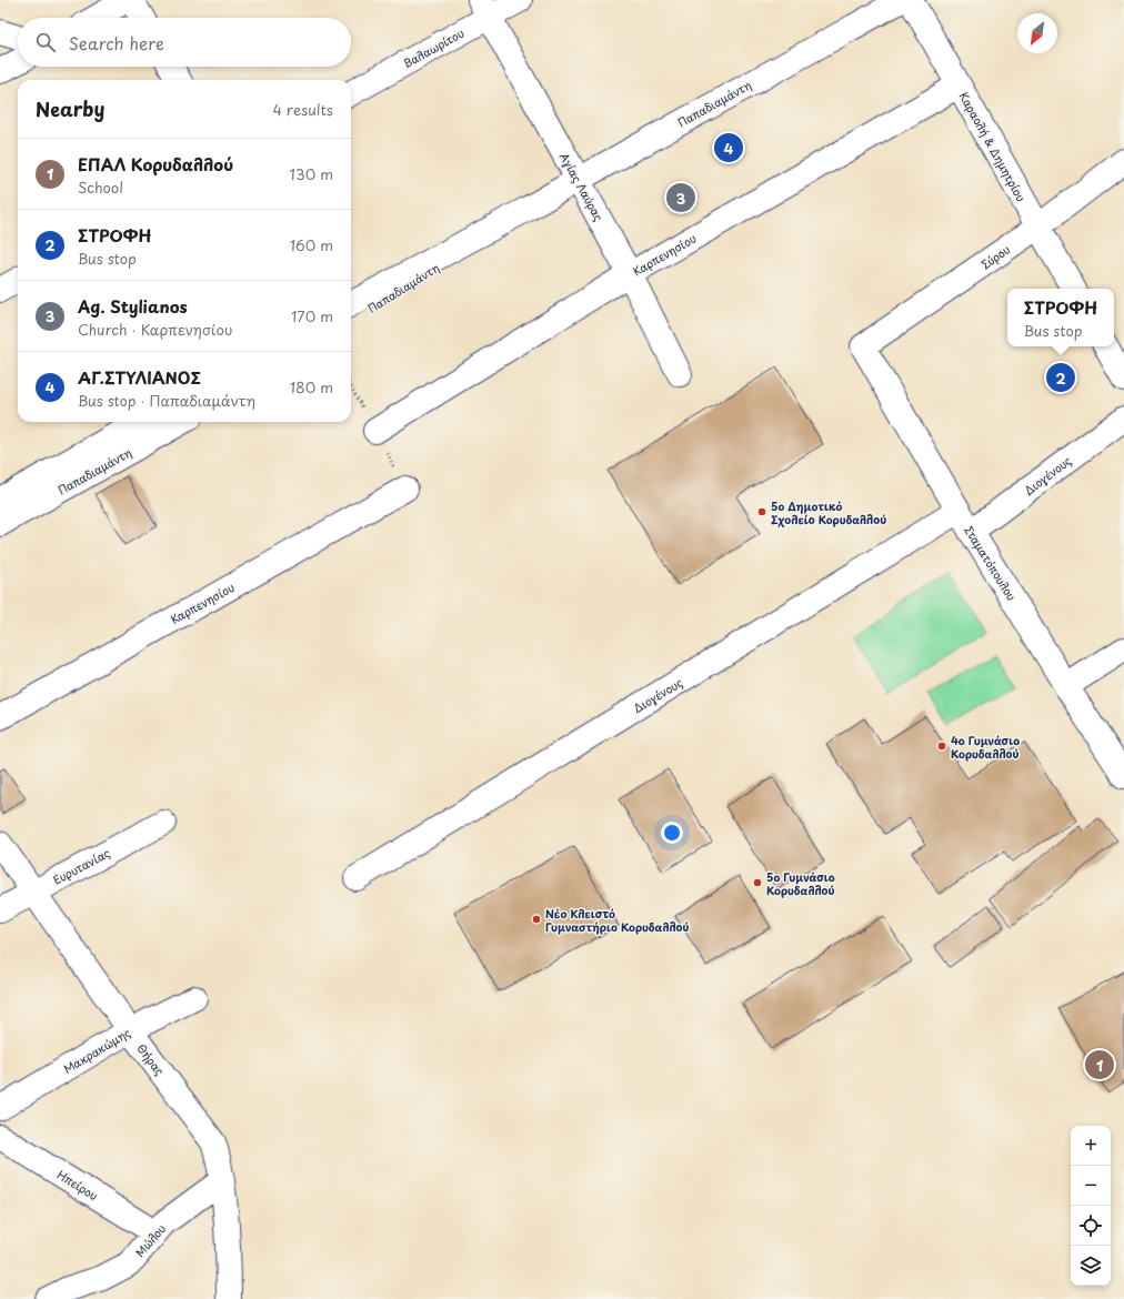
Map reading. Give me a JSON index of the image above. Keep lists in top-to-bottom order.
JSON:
{
  "streets": {
    "street": [
      "Βαλαωρίτου",
      "Παπαδιαμάντη",
      "Καραολή & Δημητρίου",
      "Αγίας Λαύρας",
      "Καρπενησίου",
      "Σύρου",
      "Διογένους",
      "Σταματόπουλου",
      "Ευρυτανίας",
      "Μακρακώμης",
      "Θήρας",
      "Ηπείρου",
      "Μώλου"
    ]
  },
  "crossings": [
    ["Βαλαωρίτου", "Αγίας Λαύρας"],
    ["Παπαδιαμάντη", "Αγίας Λαύρας"],
    ["Καραολή & Δημητρίου", "Καρπενησίου"],
    ["Καραολή & Δημητρίου", "Σύρου"],
    ["Αγίας Λαύρας", "Καρπενησίου"],
    ["Σύρου", "Σταματόπουλου"],
    ["Διογένους", "Σταματόπουλου"],
    ["Ευρυτανίας", "Θήρας"],
    ["Μακρακώμης", "Θήρας"],
    ["Θήρας", "Μώλου"],
    ["Ηπείρου", "Μώλου"]
  ],
  "places": [
    "5ο Δημοτικό Σχολείο Κορυδαλλού",
    "4ο Γυμνάσιο Κορυδαλλού",
    "5ο Γυμνάσιο Κορυδαλλού",
    "Νέο Κλειστό Γυμναστήριο Κορυδαλλού"
  ],
  "north": "bottom left",
  "page": {
    "search": "Search here",
    "heading": ["Nearby", "4 results"],
    "pins": [
      "4",
      "3",
      "2",
      "1"
    ],
    "list": [
      {
        "mark": "1",
        "name": "ΕΠΑΛ Κορυδαλλού",
        "note": "School",
        "value": "130 m"
      },
      {
        "mark": "2",
        "name": "ΣΤΡΟΦΗ",
        "note": "Bus stop",
        "value": "160 m"
      },
      {
        "mark": "3",
        "name": "Ag. Stylianos",
        "note": "Church · Καρπενησίου",
        "value": "170 m"
      },
      {
        "mark": "4",
        "name": "ΑΓ.ΣΤΥΛΙΑΝΟΣ",
        "note": "Bus stop · Παπαδιαμάντη",
        "value": "180 m"
      }
    ],
    "popup": ["ΣΤΡΟΦΗ", "Bus stop"],
    "map_buttons": ["+", "−"]
  }
}
